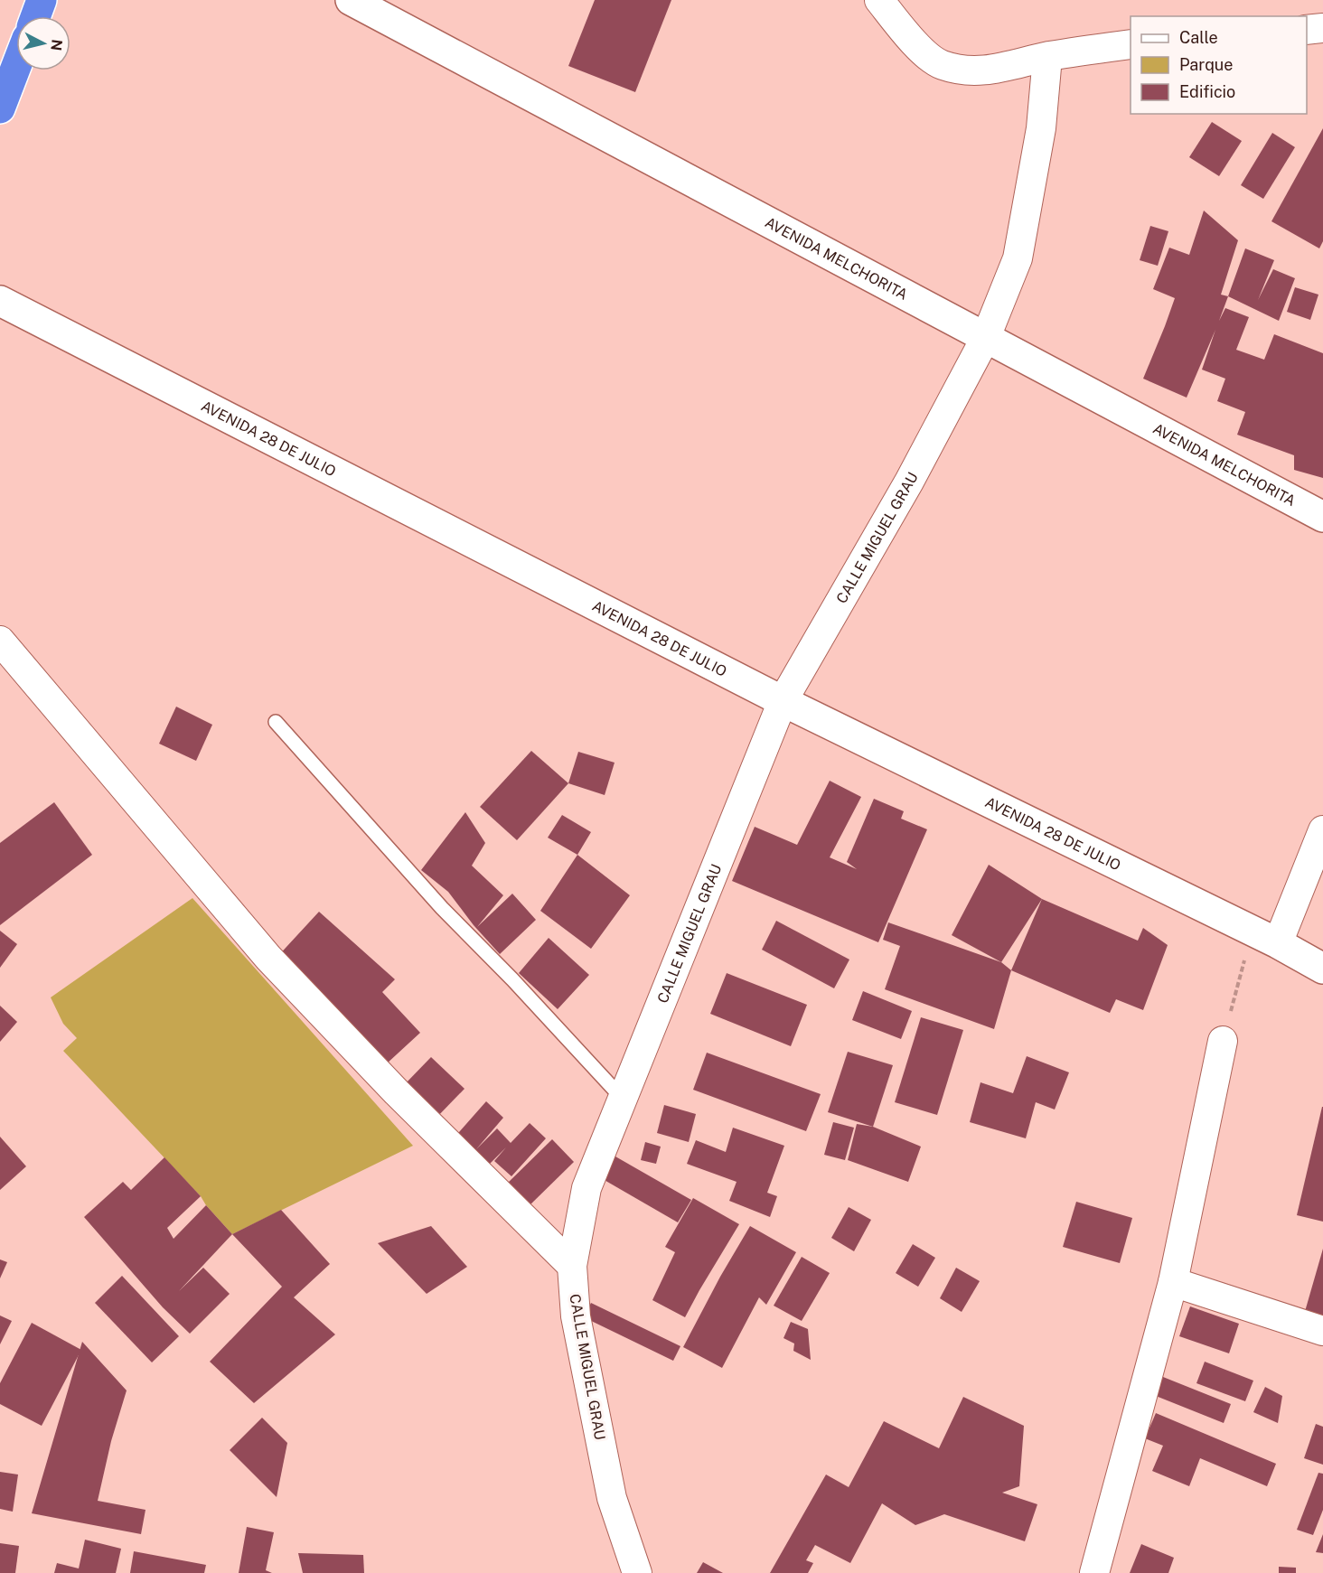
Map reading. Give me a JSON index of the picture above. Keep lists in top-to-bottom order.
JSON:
{
  "streets": {
    "main road": ["AVENIDA MELCHORITA", "AVENIDA 28 DE JULIO"],
    "street": ["CALLE MIGUEL GRAU"]
  },
  "crossings": [
    ["AVENIDA MELCHORITA", "CALLE MIGUEL GRAU"],
    ["AVENIDA 28 DE JULIO", "CALLE MIGUEL GRAU"]
  ],
  "legend": ["Calle", "Parque", "Edificio"],
  "north": "right"
}
